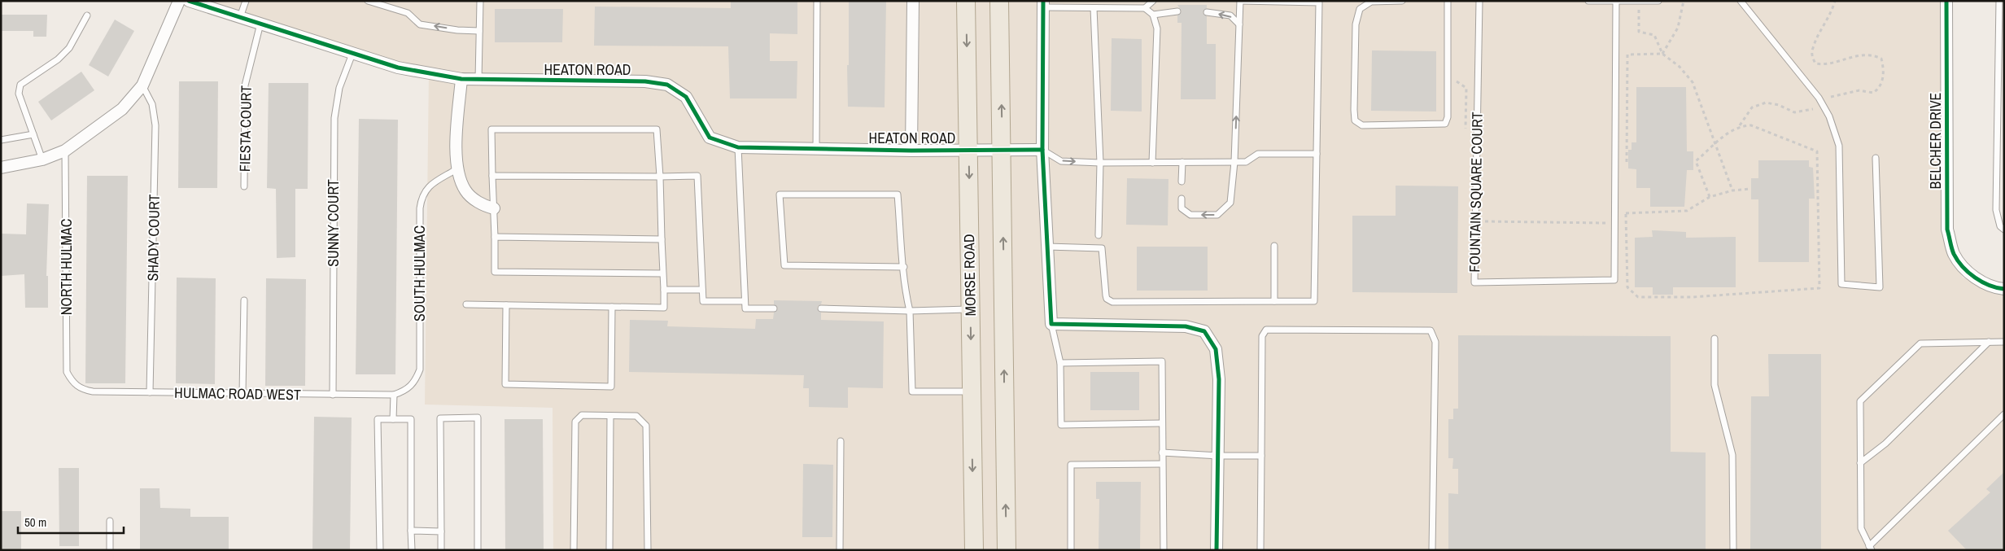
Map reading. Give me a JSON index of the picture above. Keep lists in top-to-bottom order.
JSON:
{
  "streets": {
    "main road": ["MORSE ROAD"],
    "street": ["HEATON ROAD", "BELCHER DRIVE"],
    "lane": [
      "FIESTA COURT",
      "FOUNTAIN SQUARE COURT",
      "SUNNY COURT",
      "SHADY COURT",
      "NORTH HULMAC",
      "SOUTH HULMAC",
      "HULMAC ROAD WEST"
    ]
  },
  "crossings": [
    ["HEATON ROAD", "FIESTA COURT"],
    ["HEATON ROAD", "SUNNY COURT"],
    ["HEATON ROAD", "MORSE ROAD"],
    ["SUNNY COURT", "HULMAC ROAD WEST"],
    ["SHADY COURT", "HULMAC ROAD WEST"],
    ["NORTH HULMAC", "HULMAC ROAD WEST"],
    ["SOUTH HULMAC", "HULMAC ROAD WEST"]
  ],
  "scale_bar": "50 m"
}
